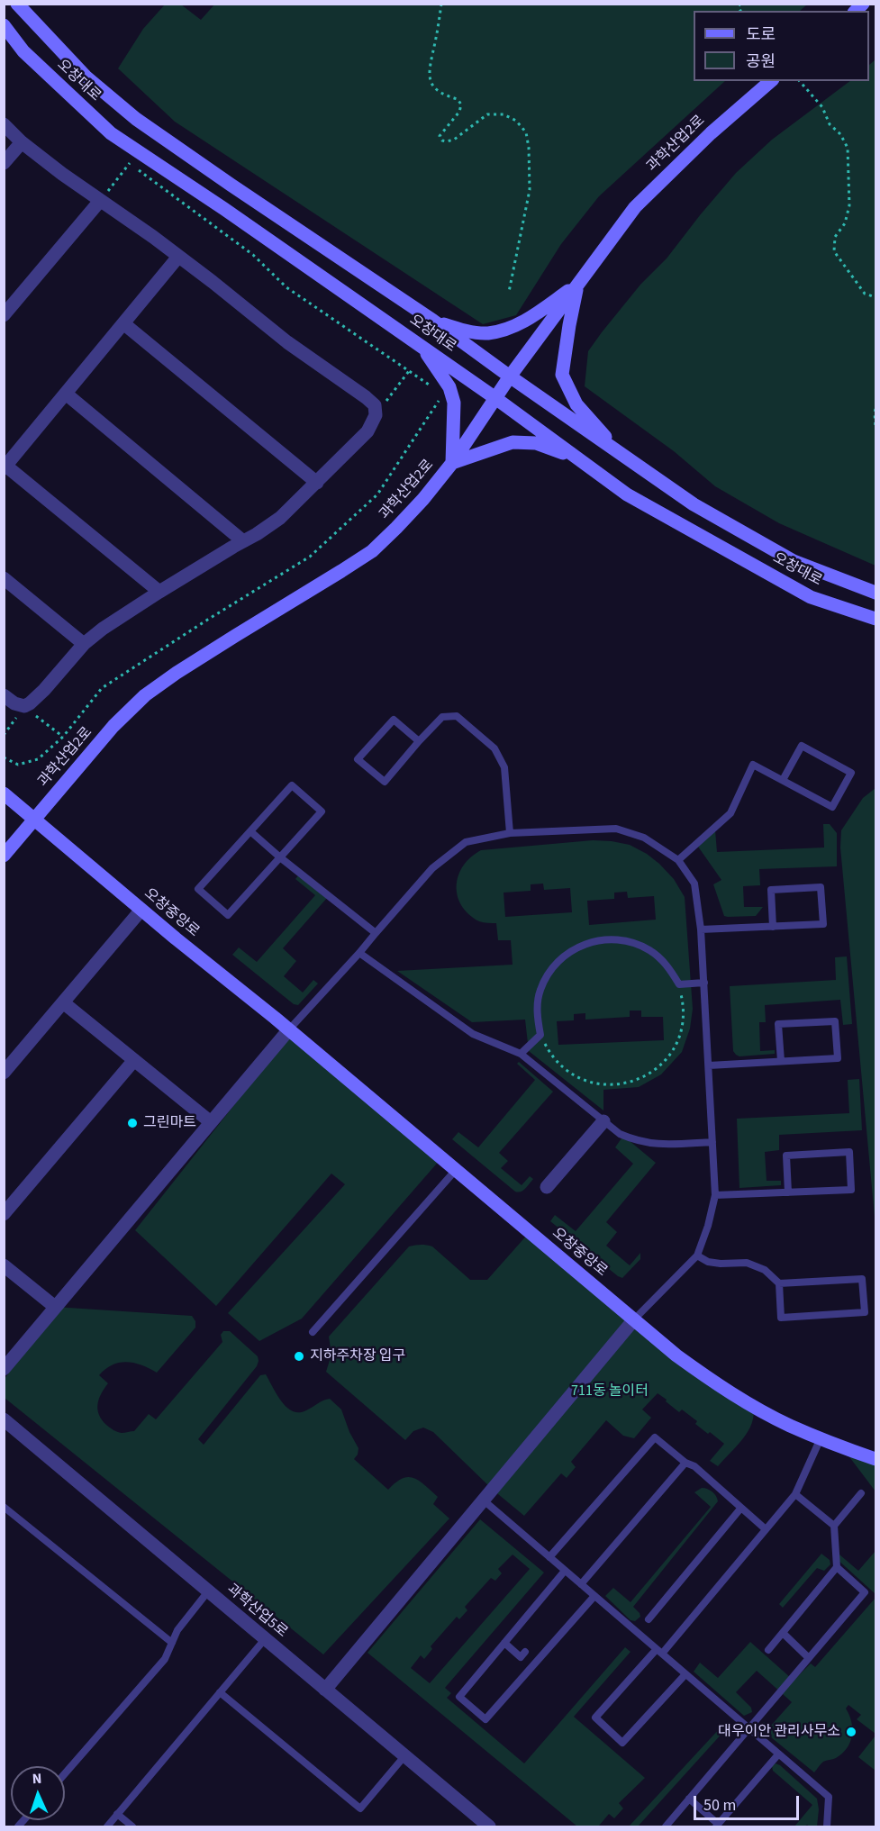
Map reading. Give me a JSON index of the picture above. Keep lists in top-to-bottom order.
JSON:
{
  "streets": {
    "main road": ["오창대로", "과학산업2로", "오창중앙로"],
    "street": ["과학산업5로"]
  },
  "crossings": [
    ["오창대로", "과학산업2로"],
    ["과학산업2로", "오창중앙로"]
  ],
  "parks": ["711동 놀이터"],
  "places": ["그린마트", "지하주차장 입구", "대우이안 관리사무소"],
  "legend": ["도로", "공원"],
  "scale_bar": "50 m",
  "north": "top"
}
